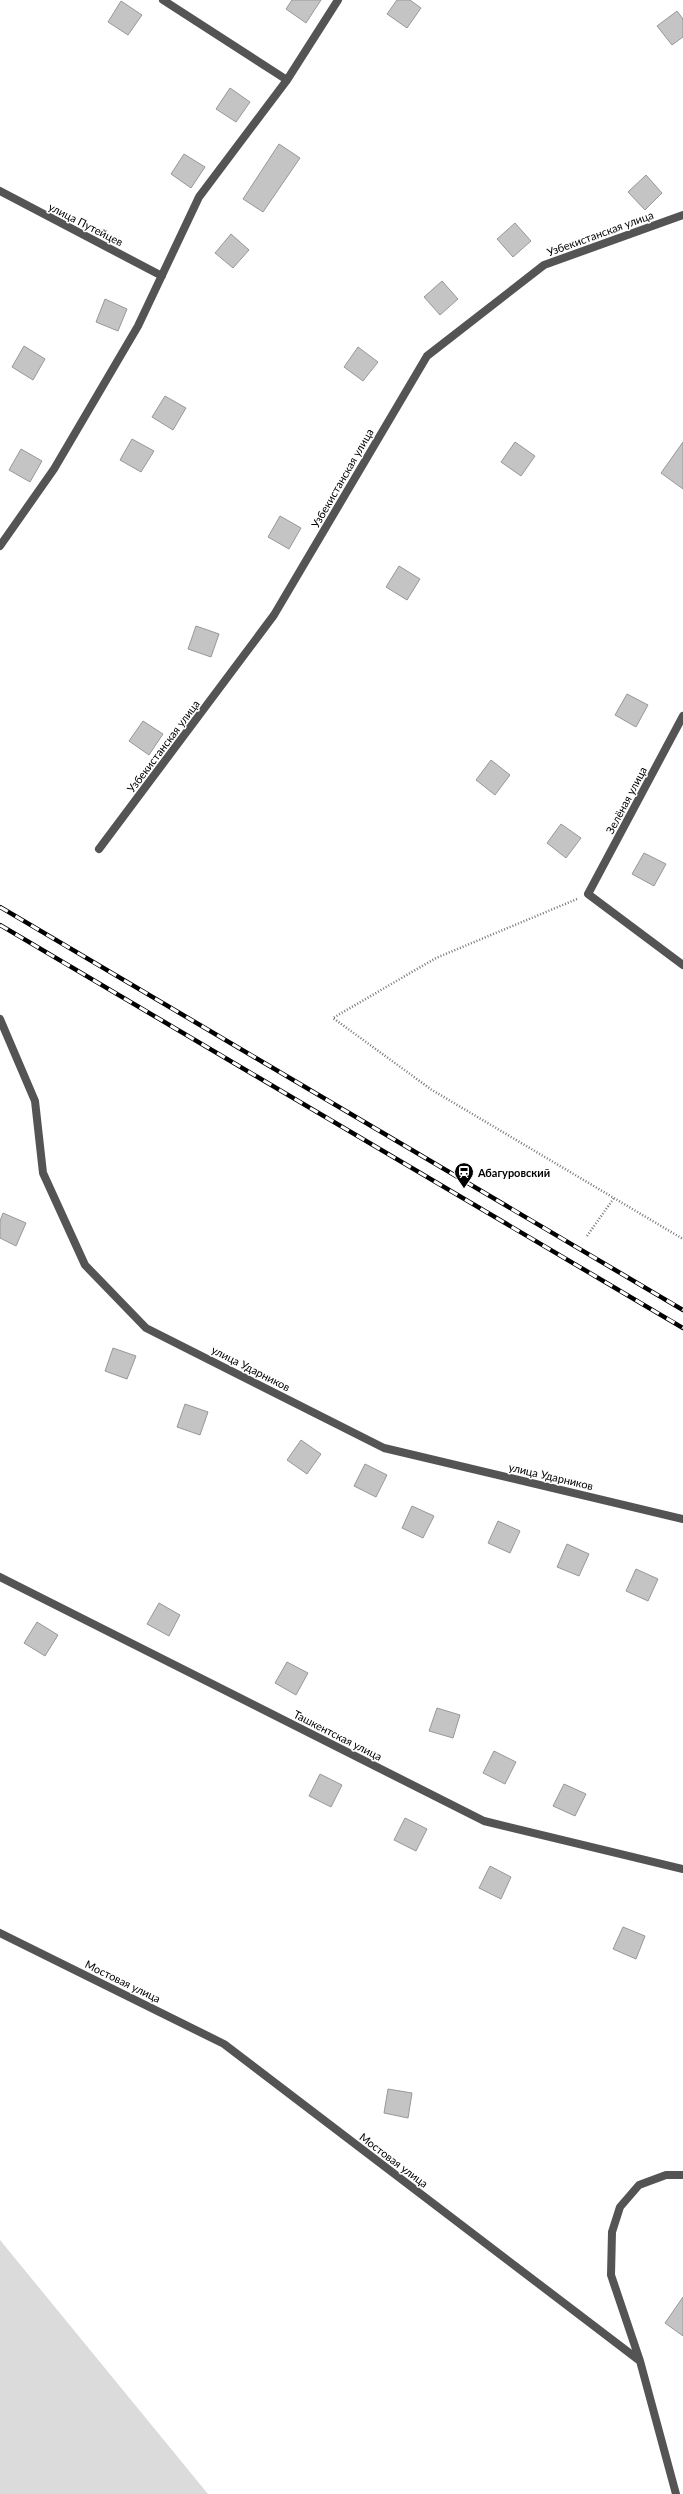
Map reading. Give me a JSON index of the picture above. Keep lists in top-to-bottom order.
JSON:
{
  "streets": {
    "street": [
      "улица Путейцев",
      "Узбекистанская улица",
      "Зелёная улица",
      "улица Ударников",
      "Ташкентская улица",
      "Мостовая улица"
    ]
  },
  "places": {
    "station": ["Абагуровский"]
  }
}
